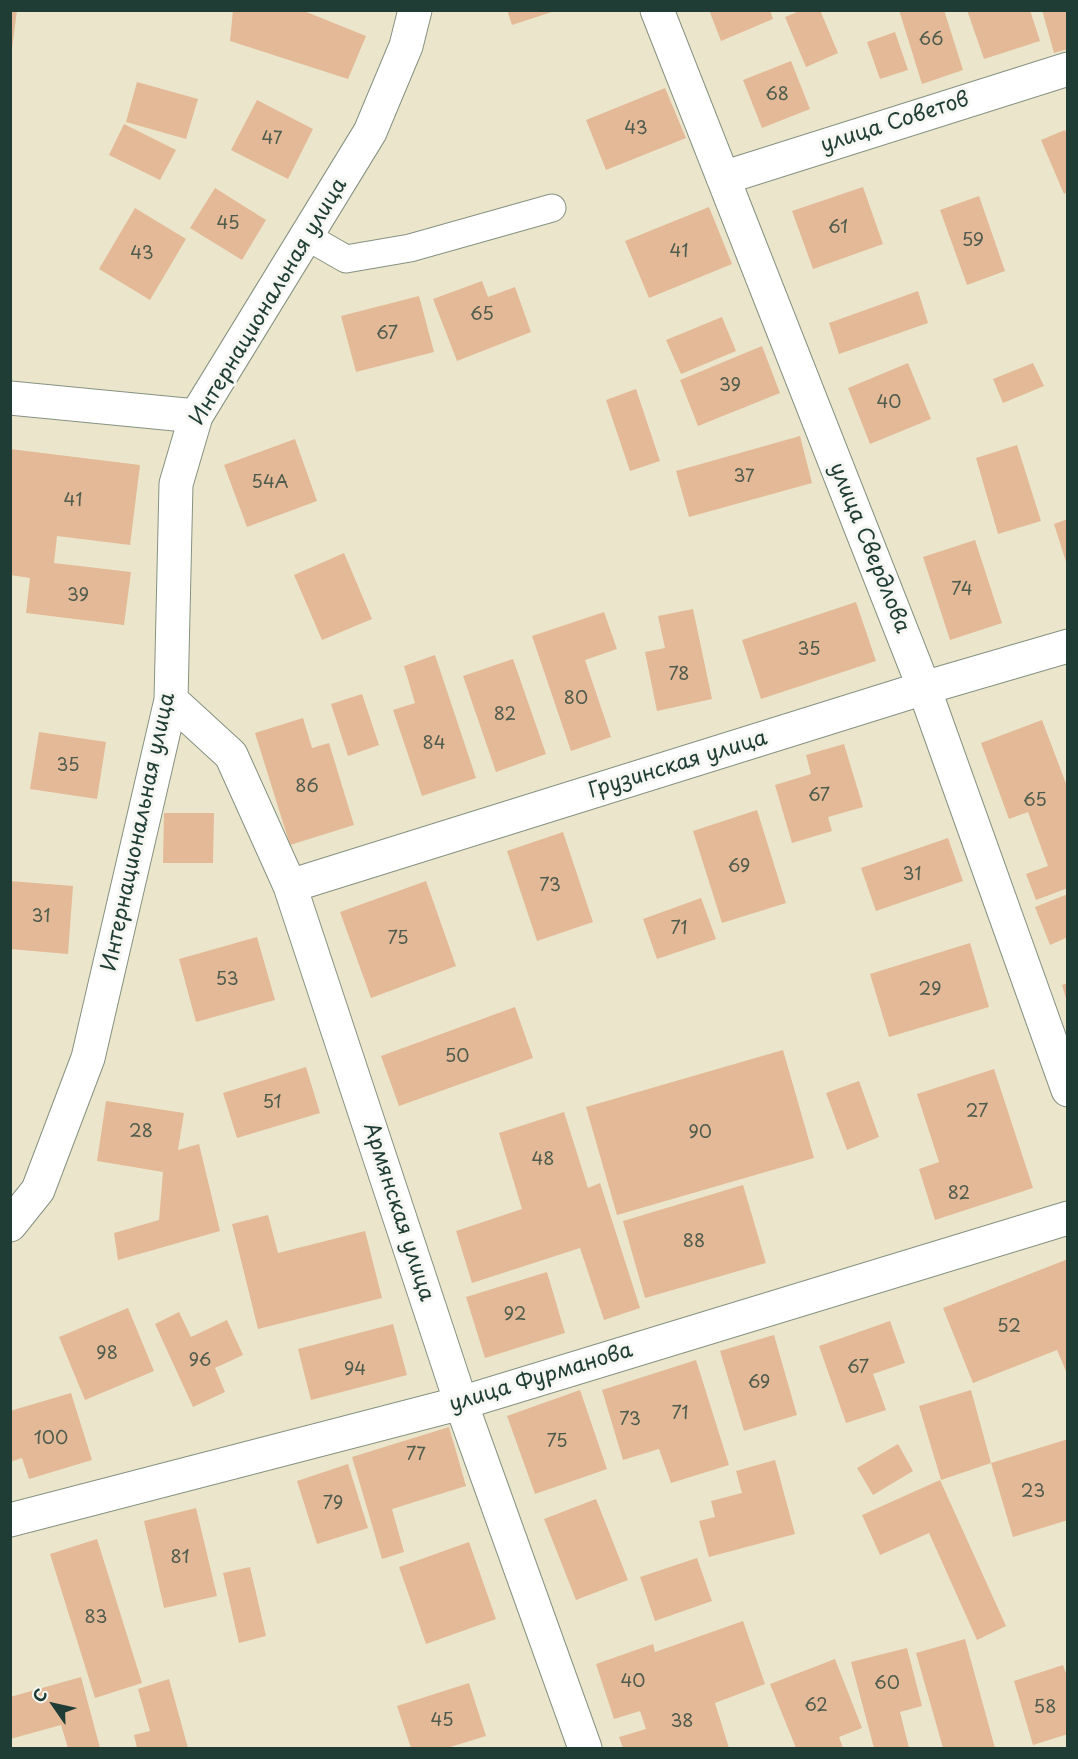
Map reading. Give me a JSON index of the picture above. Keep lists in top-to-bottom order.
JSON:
{
  "streets": {
    "street": [
      "улица Советов",
      "Интернациональная улица",
      "улица Свердлова",
      "Грузинская улица",
      "Армянская улица",
      "улица Фурманова"
    ]
  },
  "crossings": [
    ["улица Советов", "улица Свердлова"],
    ["Интернациональная улица", "Армянская улица"],
    ["улица Свердлова", "Грузинская улица"],
    ["Грузинская улица", "Армянская улица"],
    ["Армянская улица", "улица Фурманова"]
  ],
  "house_numbers": [
    "66",
    "68",
    "43",
    "47",
    "45",
    "61",
    "59",
    "41",
    "43",
    "65",
    "67",
    "39",
    "40",
    "37",
    "54А",
    "41",
    "74",
    "39",
    "35",
    "78",
    "80",
    "82",
    "84",
    "35",
    "86",
    "67",
    "65",
    "69",
    "31",
    "73",
    "31",
    "71",
    "75",
    "53",
    "29",
    "50",
    "51",
    "27",
    "28",
    "90",
    "48",
    "82",
    "88",
    "92",
    "52",
    "98",
    "96",
    "67",
    "94",
    "69",
    "71",
    "73",
    "100",
    "75",
    "77",
    "23",
    "79",
    "81",
    "83",
    "40",
    "60",
    "62",
    "58",
    "45",
    "38"
  ],
  "north": "top left"
}
